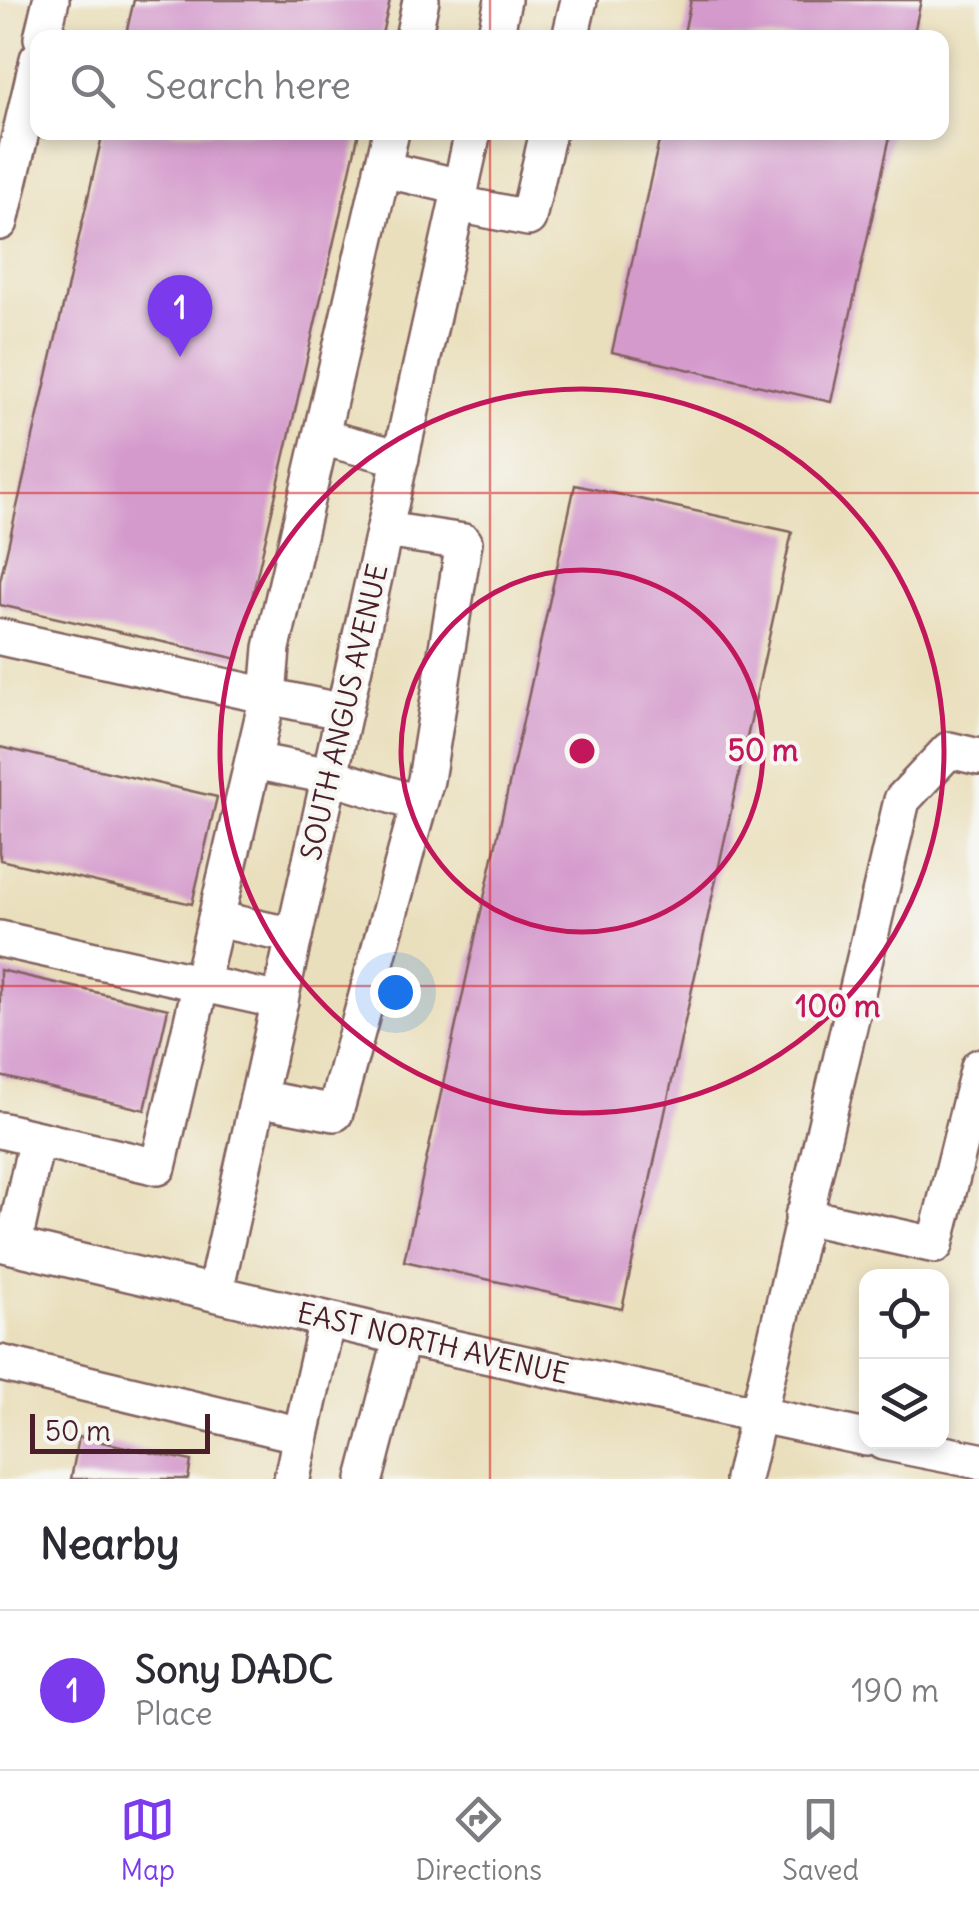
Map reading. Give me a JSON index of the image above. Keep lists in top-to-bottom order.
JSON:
{
  "streets": {
    "street": ["SOUTH ANGUS AVENUE", "EAST NORTH AVENUE"]
  },
  "crossings": [
    ["SOUTH ANGUS AVENUE", "EAST NORTH AVENUE"]
  ],
  "scale_bar": "50 m",
  "page": {
    "search": "Search here",
    "pins": "1",
    "scale": "50 m",
    "heading": "Nearby",
    "list": [
      {
        "mark": "1",
        "name": "Sony DADC",
        "note": "Place",
        "value": "190 m"
      }
    ],
    "nav": ["Map", "Directions", "Saved"]
  },
  "rings": ["50 m", "100 m"]
}
